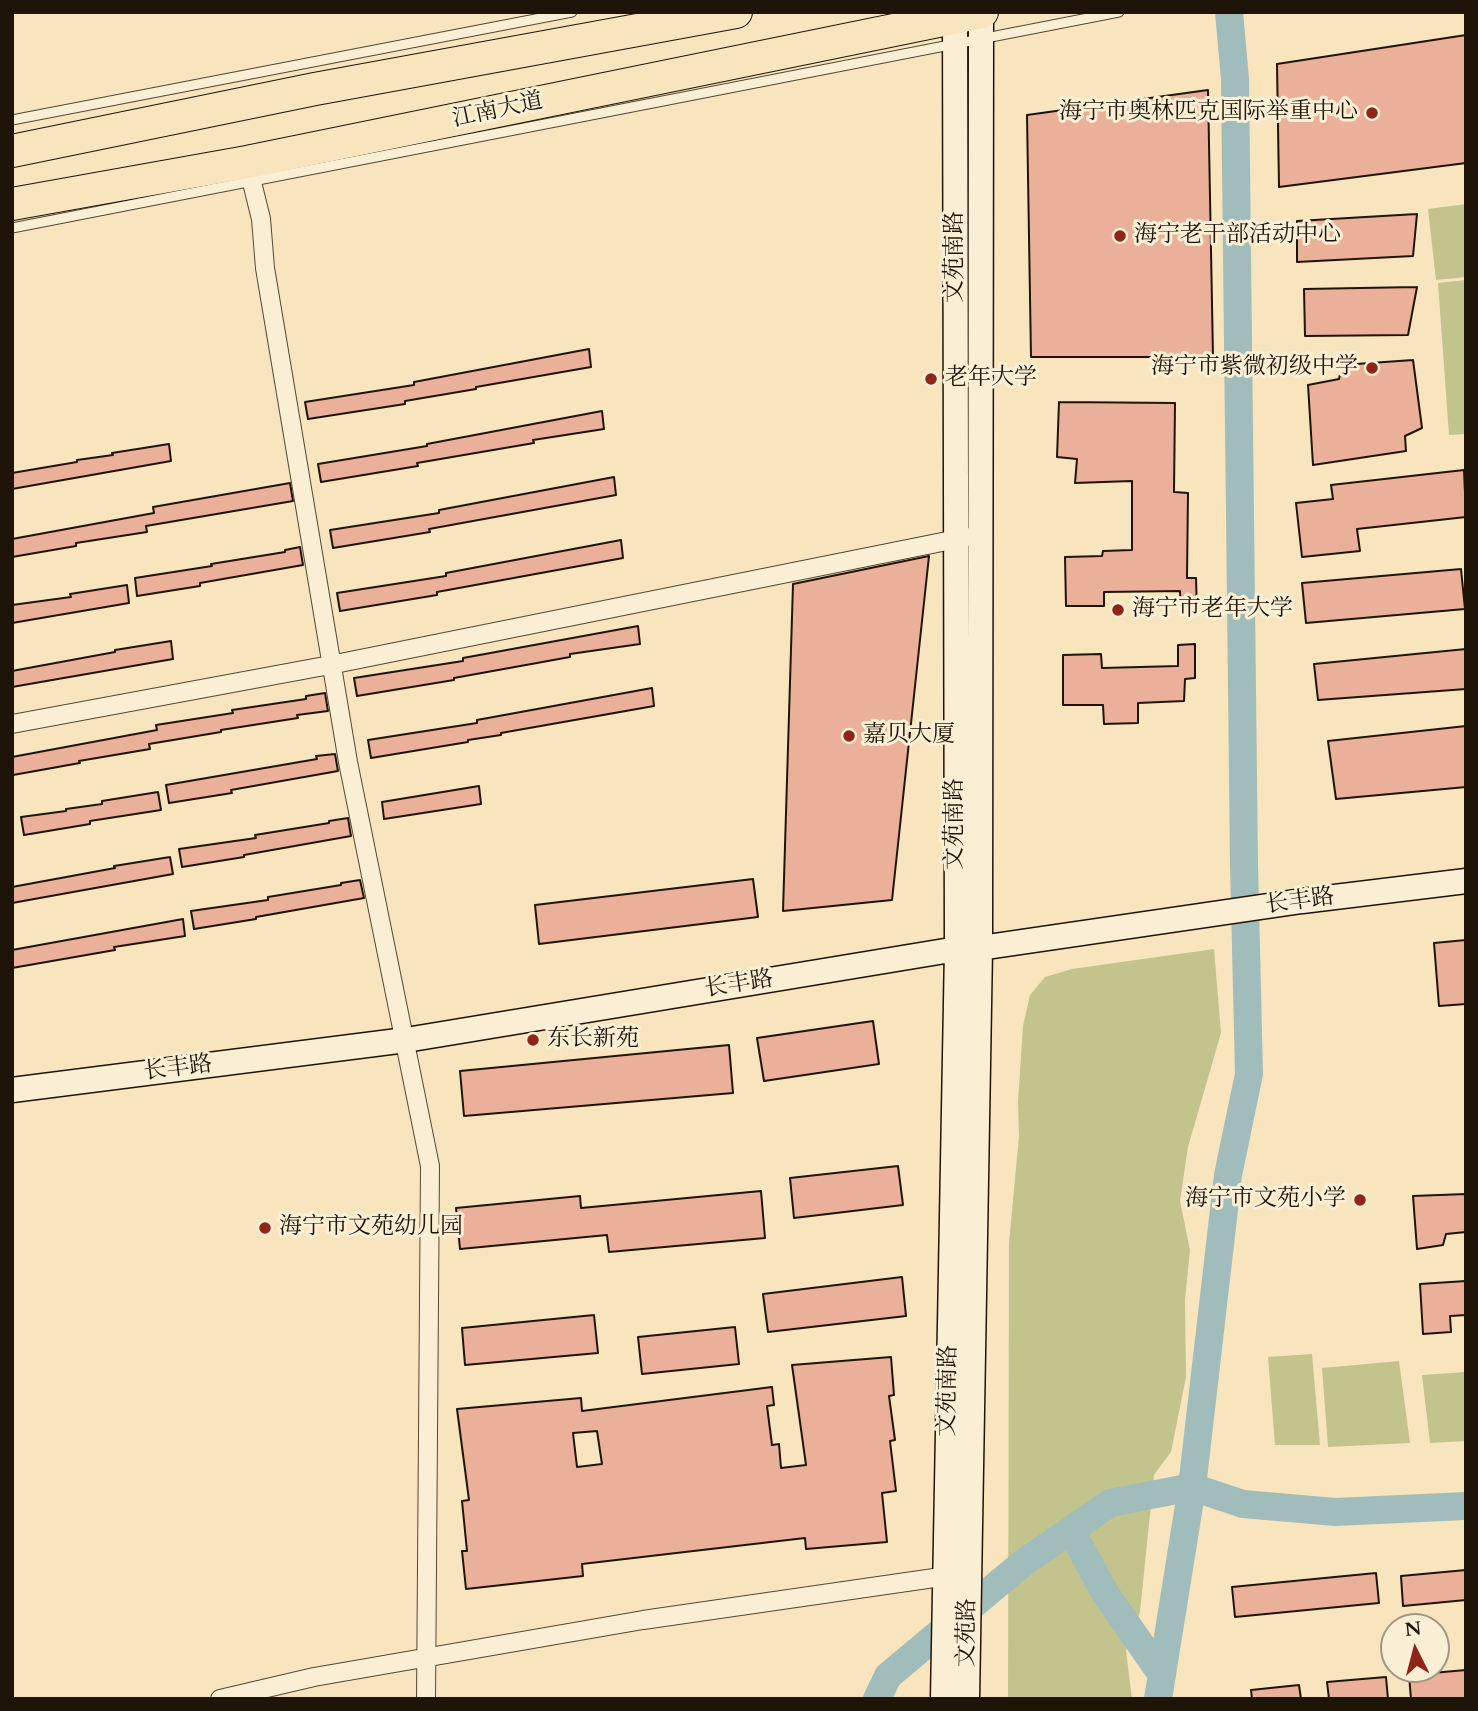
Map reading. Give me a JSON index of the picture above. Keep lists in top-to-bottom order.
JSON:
{
  "streets": {
    "highway": ["江南大道"],
    "main road": ["文苑南路", "长丰路", "文苑路"]
  },
  "crossings": [
    ["江南大道", "文苑南路"],
    ["文苑南路", "长丰路"],
    ["文苑南路", "文苑路"]
  ],
  "places": [
    "海宁市奥林匹克国际举重中心",
    "海宁老干部活动中心",
    "海宁市紫微初级中学",
    "老年大学",
    "海宁市老年大学",
    "嘉贝大厦",
    "东长新苑",
    "海宁市文苑小学",
    "海宁市文苑幼儿园"
  ],
  "north": "top"
}
